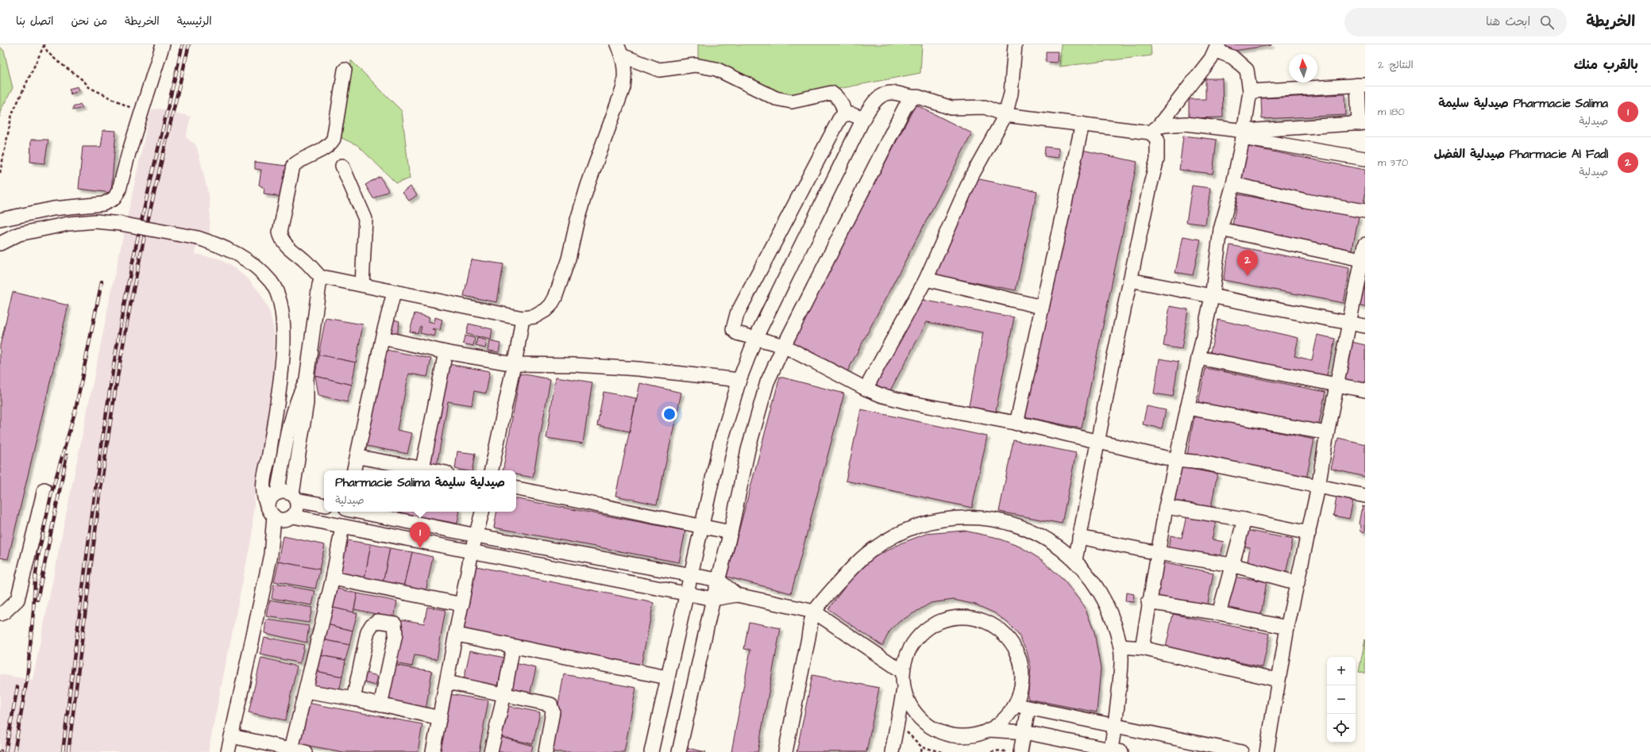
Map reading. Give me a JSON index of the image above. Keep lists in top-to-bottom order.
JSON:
{
  "north": "top",
  "page": {
    "header": "الخريطة",
    "search": "ابحث هنا",
    "nav": [
      "الرئيسية",
      "الخريطة",
      "من نحن",
      "اتصل بنا"
    ],
    "heading": ["بالقرب منك", "النتائج: 2"],
    "list": [
      {
        "mark": "1",
        "name": "Pharmacie Salima صيدلية سليمة",
        "note": "صيدلية",
        "value": "180 m"
      },
      {
        "mark": "2",
        "name": "Pharmacie Al Fadl صيدلية الفضل",
        "note": "صيدلية",
        "value": "370 m"
      }
    ],
    "pins": ["2", "1"],
    "popup": ["Pharmacie Salima صيدلية سليمة", "صيدلية"],
    "map_buttons": ["+", "−"]
  }
}
